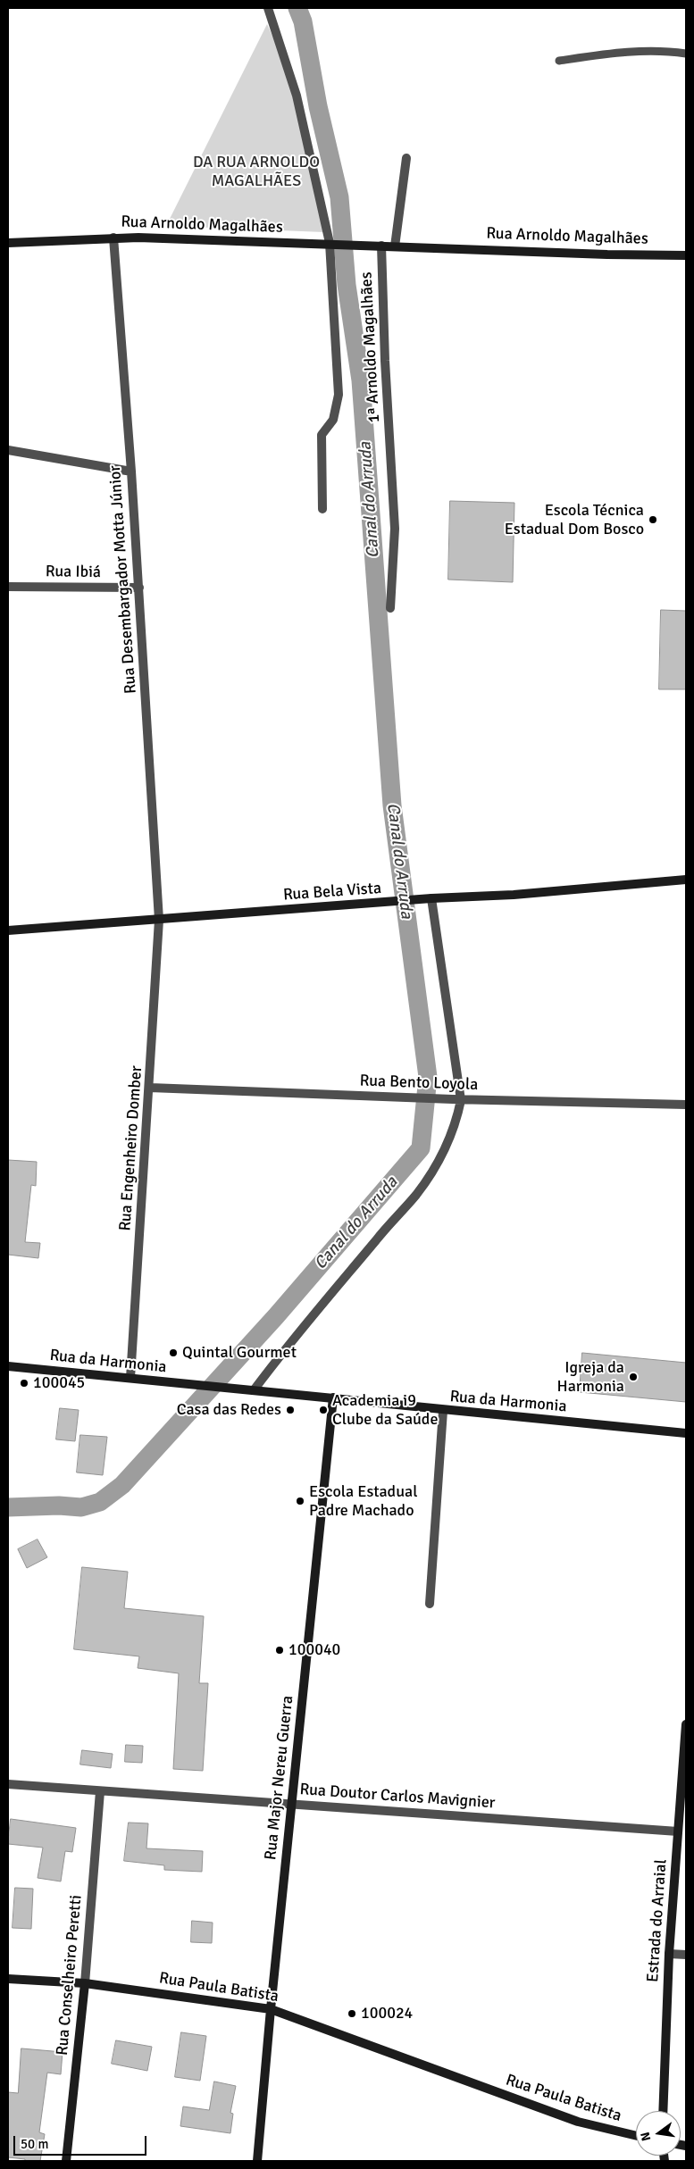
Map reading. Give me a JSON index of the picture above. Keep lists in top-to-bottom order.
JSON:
{
  "streets": {
    "street": [
      "Rua Arnoldo Magalhães",
      "1ª Arnoldo Magalhães",
      "Rua Ibiá",
      "Rua Desembargador Motta Júnior",
      "Rua Bela Vista",
      "Rua Bento Loyola",
      "Rua Engenheiro Domber",
      "Rua da Harmonia",
      "Rua Major Nereu Guerra",
      "Rua Doutor Carlos Mavignier",
      "Estrada do Arraial",
      "Rua Conselheiro Peretti",
      "Rua Paula Batista"
    ]
  },
  "crossings": [
    ["Rua Arnoldo Magalhães", "1ª Arnoldo Magalhães"],
    ["Rua Arnoldo Magalhães", "Rua Desembargador Motta Júnior"],
    ["Rua Ibiá", "Rua Desembargador Motta Júnior"],
    ["Rua Desembargador Motta Júnior", "Rua Bela Vista"],
    ["Rua Desembargador Motta Júnior", "Rua Engenheiro Domber"],
    ["Rua Bela Vista", "Rua Engenheiro Domber"],
    ["Rua Bento Loyola", "Rua Engenheiro Domber"],
    ["Rua Engenheiro Domber", "Rua da Harmonia"],
    ["Rua da Harmonia", "Rua Major Nereu Guerra"],
    ["Rua Major Nereu Guerra", "Rua Doutor Carlos Mavignier"],
    ["Rua Major Nereu Guerra", "Rua Paula Batista"],
    ["Rua Doutor Carlos Mavignier", "Estrada do Arraial"],
    ["Rua Doutor Carlos Mavignier", "Rua Conselheiro Peretti"],
    ["Rua Conselheiro Peretti", "Rua Paula Batista"]
  ],
  "water": ["Canal do Arruda"],
  "parks": ["DA RUA ARNOLDO MAGALHÃES"],
  "places": [
    "Escola Técnica Estadual Dom Bosco",
    "Quintal Gourmet",
    "Igreja da Harmonia",
    "100045",
    "Casa das Redes",
    "Academia i9 Clube da Saúde",
    "Escola Estadual Padre Machado",
    "100040",
    "100024"
  ],
  "scale_bar": "50 m",
  "north": "left"
}
